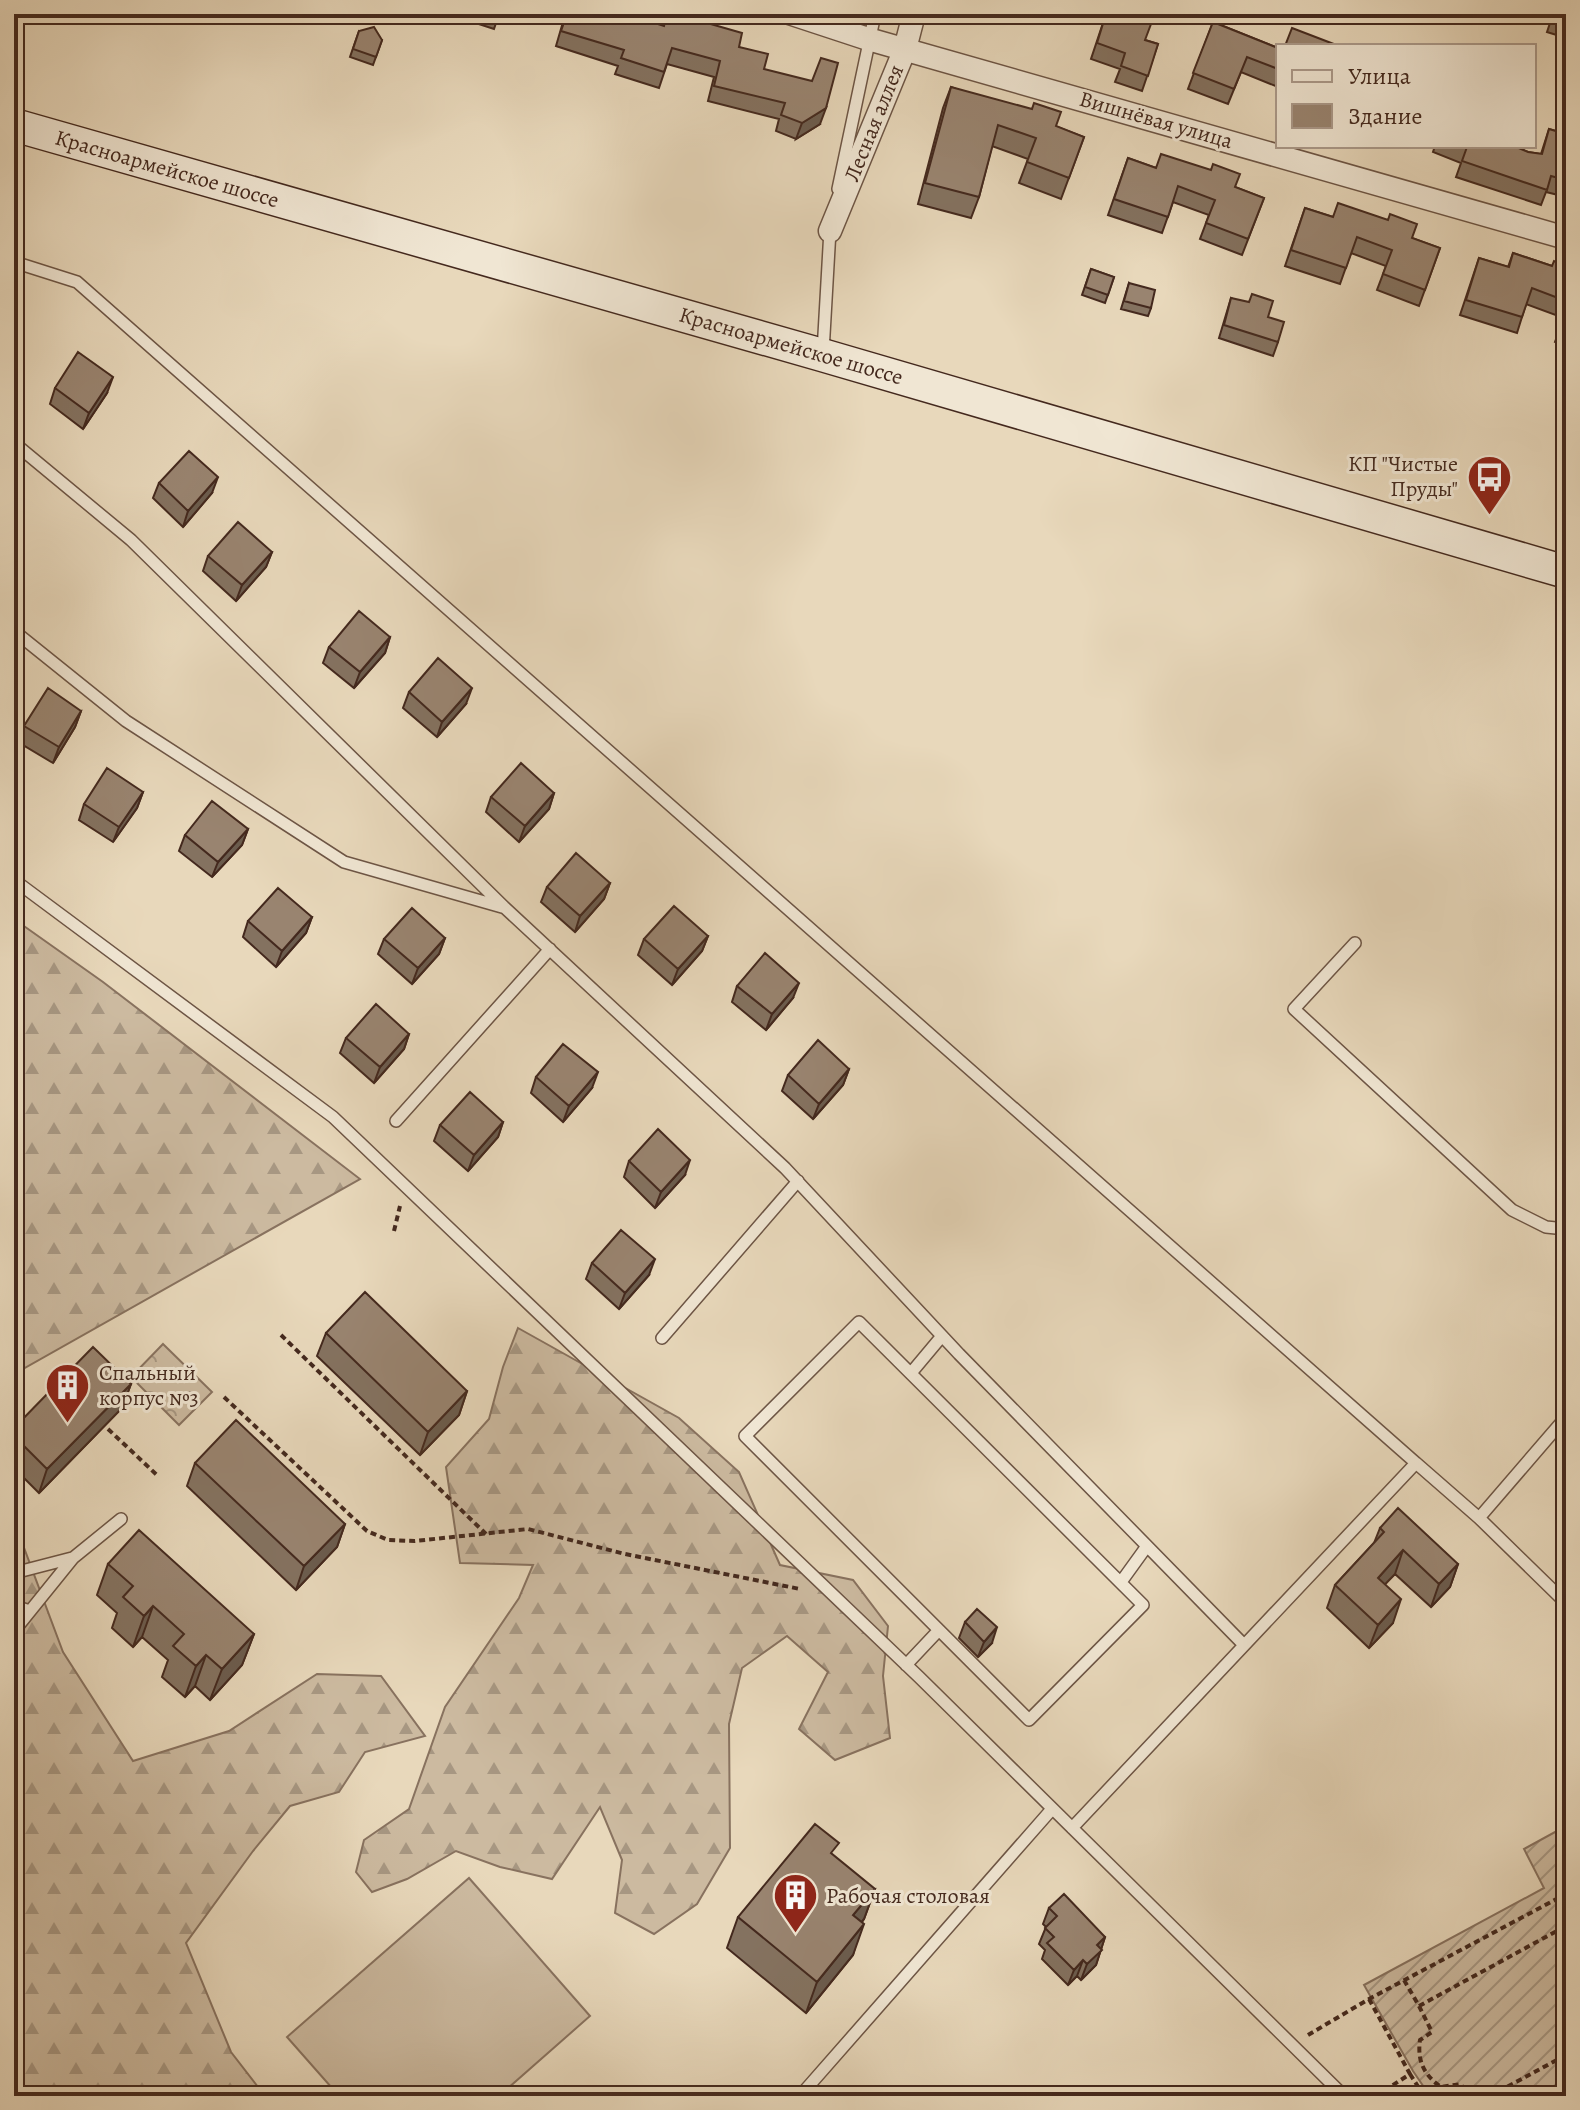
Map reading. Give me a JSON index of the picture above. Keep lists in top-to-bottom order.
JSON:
{
  "streets": {
    "main road": ["Красноармейское шоссе"],
    "street": ["Вишнёвая улица", "Лесная аллея"]
  },
  "crossings": [
    ["Вишнёвая улица", "Лесная аллея"]
  ],
  "places": {
    "bus stop": ["КП \"Чистые Пруды\""],
    "building": ["Спальный корпус №3", "Рабочая столовая"]
  },
  "legend": ["Улица", "Здание"]
}
